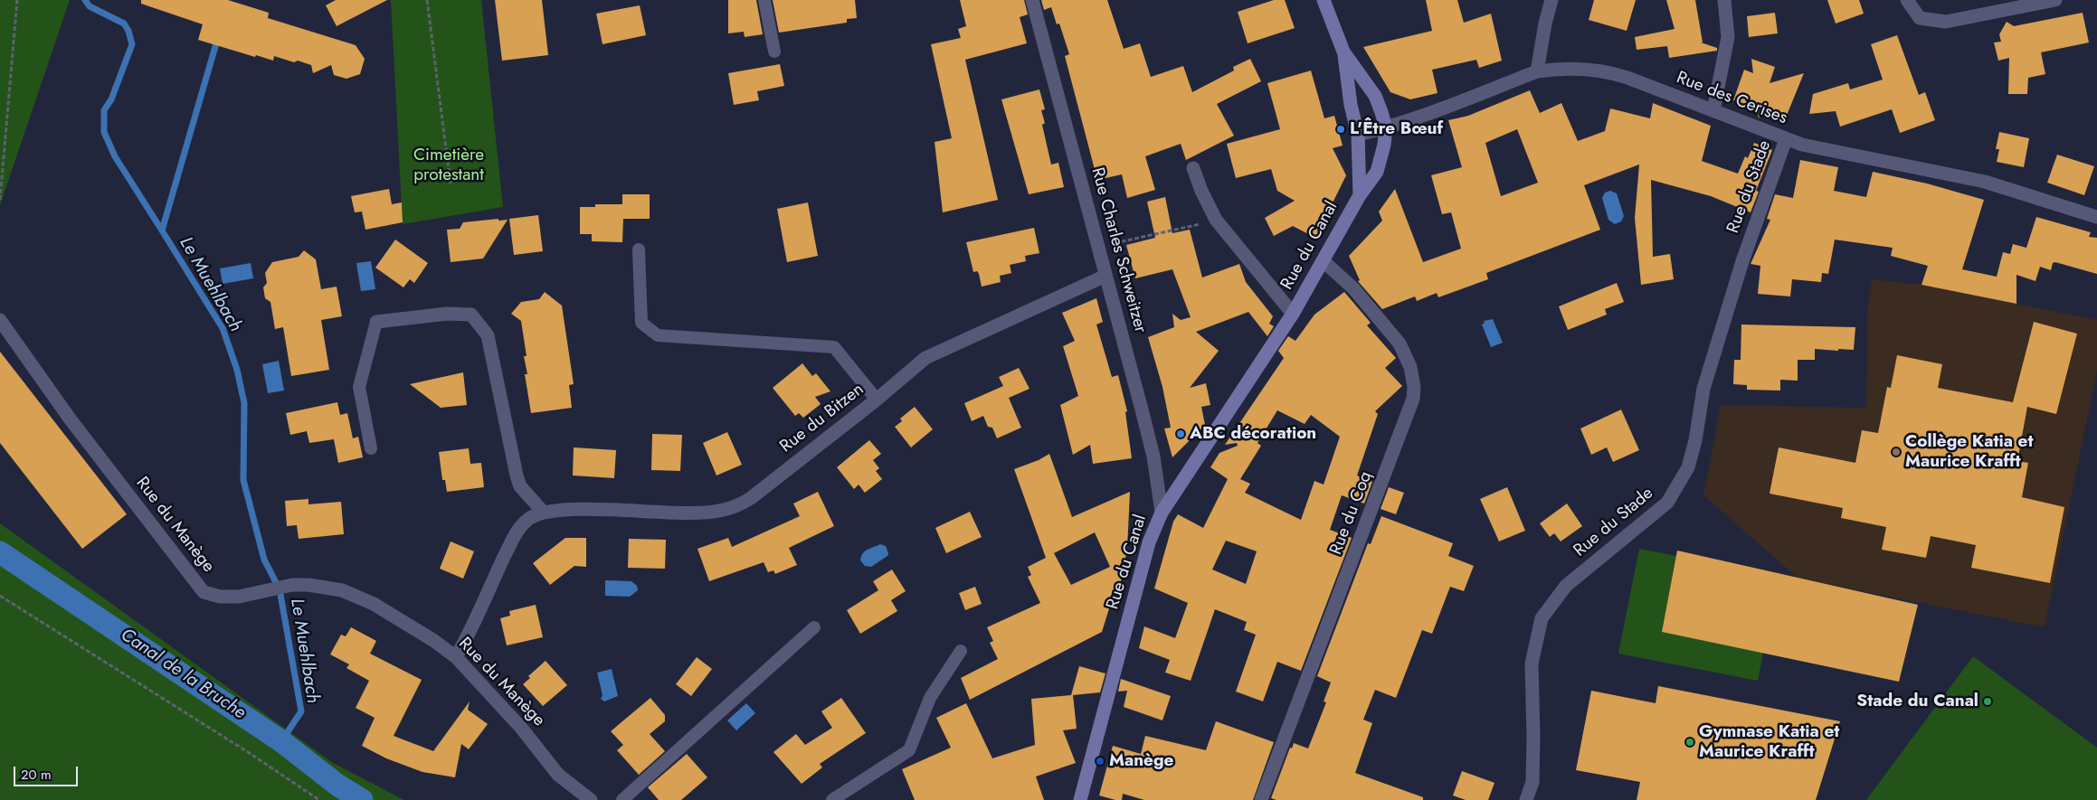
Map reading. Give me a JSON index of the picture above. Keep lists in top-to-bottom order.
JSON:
{
  "streets": {
    "main road": ["Rue du Canal"],
    "street": [
      "Rue des Cerises",
      "Rue du Stade",
      "Rue Charles Schweitzer",
      "Rue du Bitzen",
      "Rue du Coq",
      "Rue du Manège"
    ]
  },
  "crossings": [
    ["Rue des Cerises", "Rue du Stade"],
    ["Rue des Cerises", "Rue du Canal"],
    ["Rue du Canal", "Rue Charles Schweitzer"],
    ["Rue du Canal", "Rue du Coq"],
    ["Rue Charles Schweitzer", "Rue du Bitzen"],
    ["Rue du Bitzen", "Rue du Manège"]
  ],
  "water": ["Le Muehlbach", "Canal de la Bruche"],
  "parks": ["Cimetière protestant"],
  "places": [
    "L'Être Bœuf",
    "ABC décoration",
    "Collège Katia et Maurice Krafft",
    "Stade du Canal",
    "Gymnase Katia et Maurice Krafft",
    "Manège"
  ],
  "scale_bar": "20 m"
}
